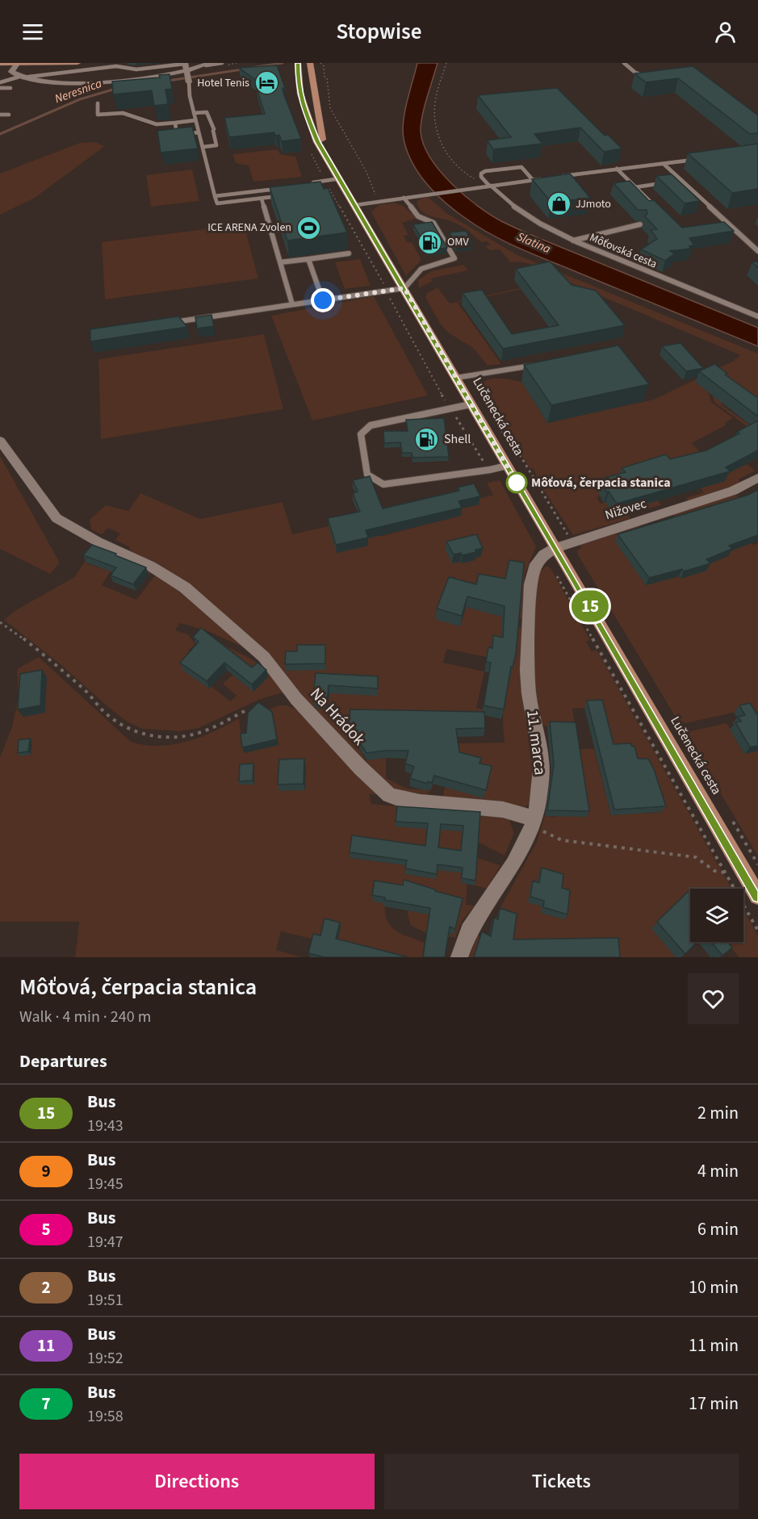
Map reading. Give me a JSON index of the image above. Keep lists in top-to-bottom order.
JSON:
{
  "streets": {
    "main road": ["Lučenecká cesta"],
    "street": ["Nižovec", "Na Hrádok", "11. marca"],
    "lane": ["Môťovská cesta"]
  },
  "crossings": [
    ["Lučenecká cesta", "Nižovec"],
    ["Lučenecká cesta", "11. marca"],
    ["Nižovec", "11. marca"],
    ["Na Hrádok", "11. marca"]
  ],
  "water": ["Neresnica", "Slatina"],
  "places": {
    "hotel": ["Hotel Tenis"],
    "shop": ["JJmoto"],
    "sports": ["ICE ARENA Zvolen"],
    "fuel station": ["OMV", "Shell"],
    "other": ["Môťová, čerpacia stanica"]
  },
  "lines": ["bus line 15"],
  "page": {
    "header": "Stopwise",
    "on_map": "15",
    "heading": [
      ["Môťová, čerpacia stanica", "Walk · 4 min · 240 m"],
      "Departures"
    ],
    "list": [
      {
        "mark": "15",
        "name": "Bus",
        "note": "19:43",
        "value": "2 min"
      },
      {
        "mark": "9",
        "name": "Bus",
        "note": "19:45",
        "value": "4 min"
      },
      {
        "mark": "5",
        "name": "Bus",
        "note": "19:47",
        "value": "6 min"
      },
      {
        "mark": "2",
        "name": "Bus",
        "note": "19:51",
        "value": "10 min"
      },
      {
        "mark": "11",
        "name": "Bus",
        "note": "19:52",
        "value": "11 min"
      },
      {
        "mark": "7",
        "name": "Bus",
        "note": "19:58",
        "value": "17 min"
      }
    ],
    "buttons": ["Directions", "Tickets"]
  }
}
